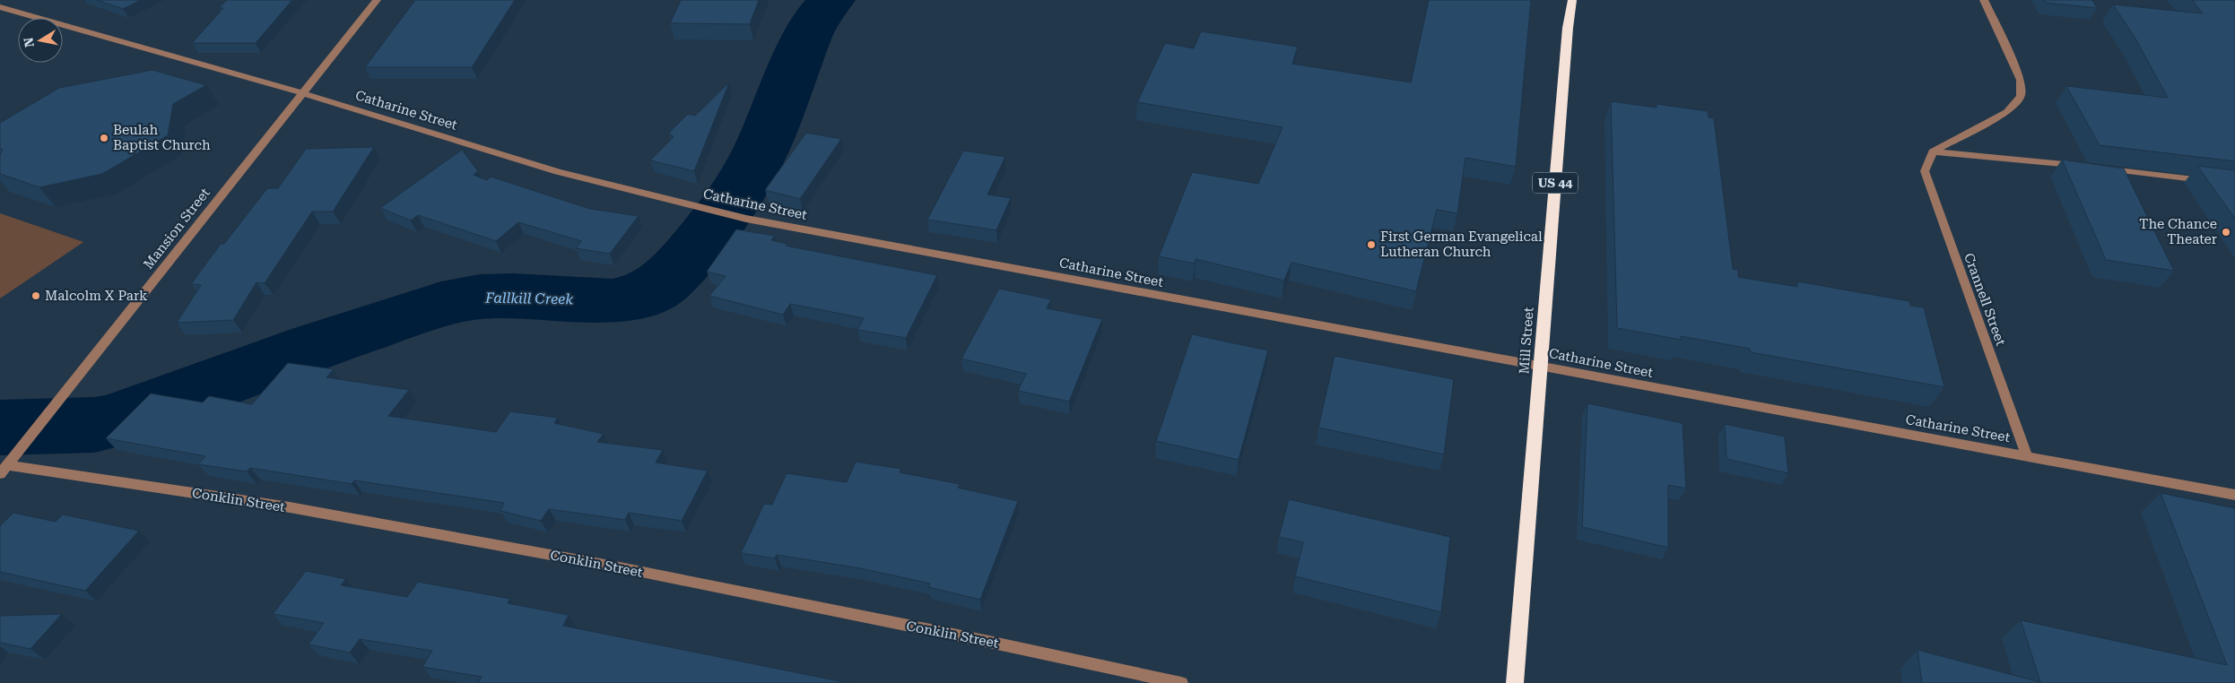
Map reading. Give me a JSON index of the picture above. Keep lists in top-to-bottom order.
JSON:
{
  "streets": {
    "highway": ["US 44", "Mill Street"],
    "street": [
      "Catharine Street",
      "Mansion Street",
      "Crannell Street",
      "Conklin Street"
    ]
  },
  "crossings": [
    ["Catharine Street", "Mansion Street"],
    ["Catharine Street", "Crannell Street"],
    ["Catharine Street", "Mill Street"],
    ["Mansion Street", "Conklin Street"]
  ],
  "water": ["Fallkill Creek"],
  "places": [
    "Beulah Baptist Church",
    "The Chance Theater",
    "First German Evangelical Lutheran Church",
    "Malcolm X Park"
  ],
  "north": "left"
}
